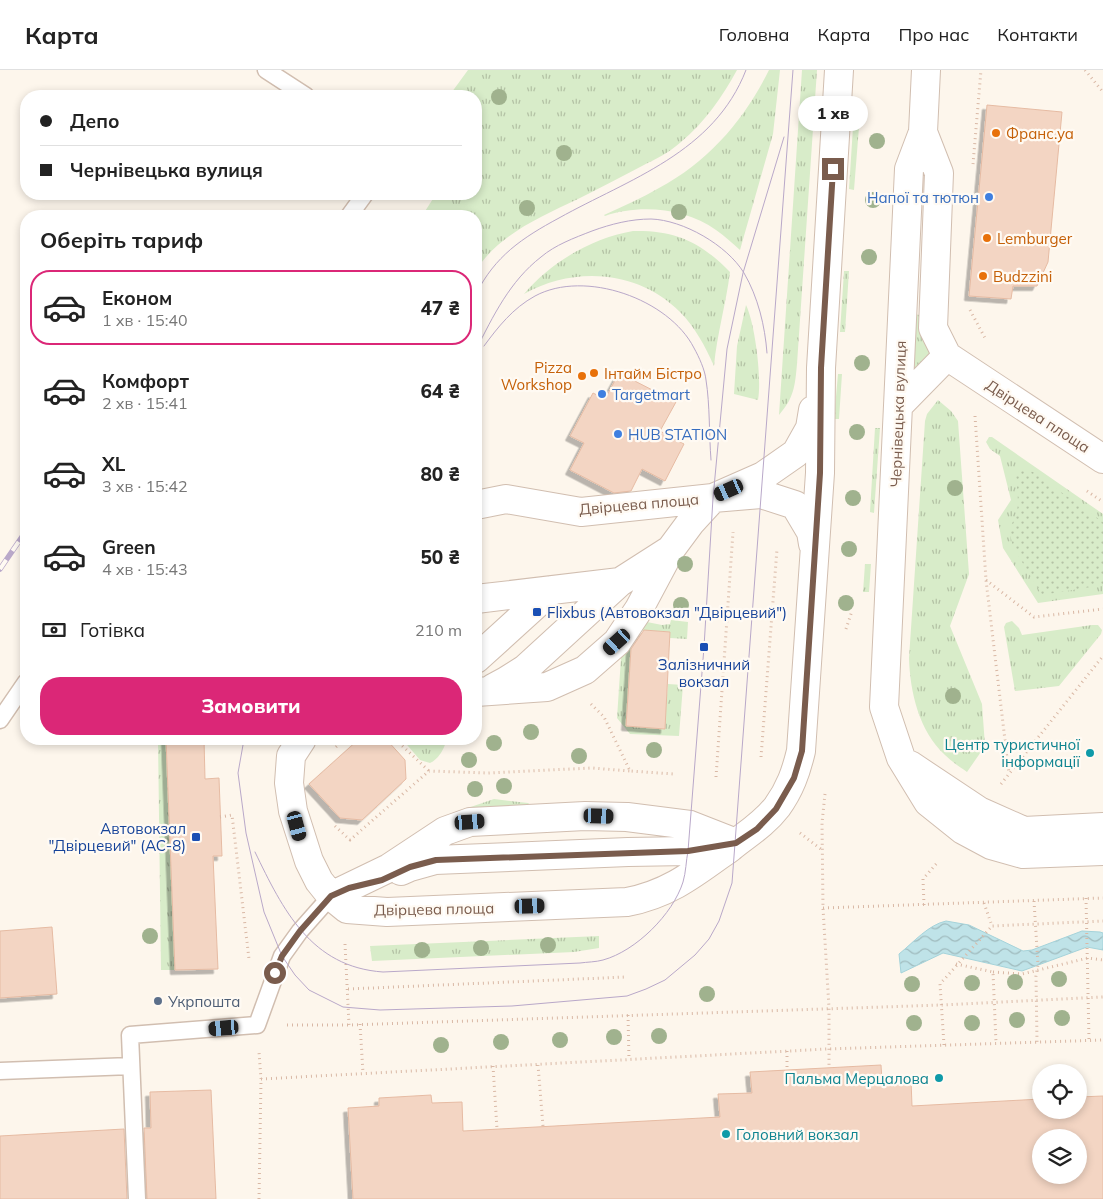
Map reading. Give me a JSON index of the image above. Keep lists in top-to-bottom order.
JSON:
{
  "streets": {
    "street": ["Чернівецька вулиця", "Двірцева площа"]
  },
  "places": {
    "other": [
      "Франс.уа",
      "Напої та тютюн",
      "Lemburger",
      "Budzzini",
      "Інтайм Бістро",
      "Pizza Workshop",
      "Targetmart",
      "HUB STATION",
      "Центр туристичної інформації",
      "Укрпошта",
      "Пальма Мерцалова",
      "Головний вокзал"
    ],
    "transit": ["Flixbus (Автовокзал \"Двірцевий\")", "Залізничний вокзал", "Автовокзал \"Двірцевий\" (АС-8)"]
  },
  "page": {
    "header": "Карта",
    "nav": [
      "Головна",
      "Карта",
      "Про нас",
      "Контакти"
    ],
    "banner": ["Депо", "Чернівецька вулиця"],
    "bubble": "1 хв",
    "heading": "Оберіть тариф",
    "list": [
      {
        "name": "Економ",
        "note": "1 хв · 15:40",
        "value": "47 ₴"
      },
      {
        "name": "Комфорт",
        "note": "2 хв · 15:41",
        "value": "64 ₴"
      },
      {
        "name": "XL",
        "note": "3 хв · 15:42",
        "value": "80 ₴"
      },
      {
        "name": "Green",
        "note": "4 хв · 15:43",
        "value": "50 ₴"
      }
    ],
    "pay": ["Готівка", "210 m"],
    "buttons": "Замовити"
  }
}
